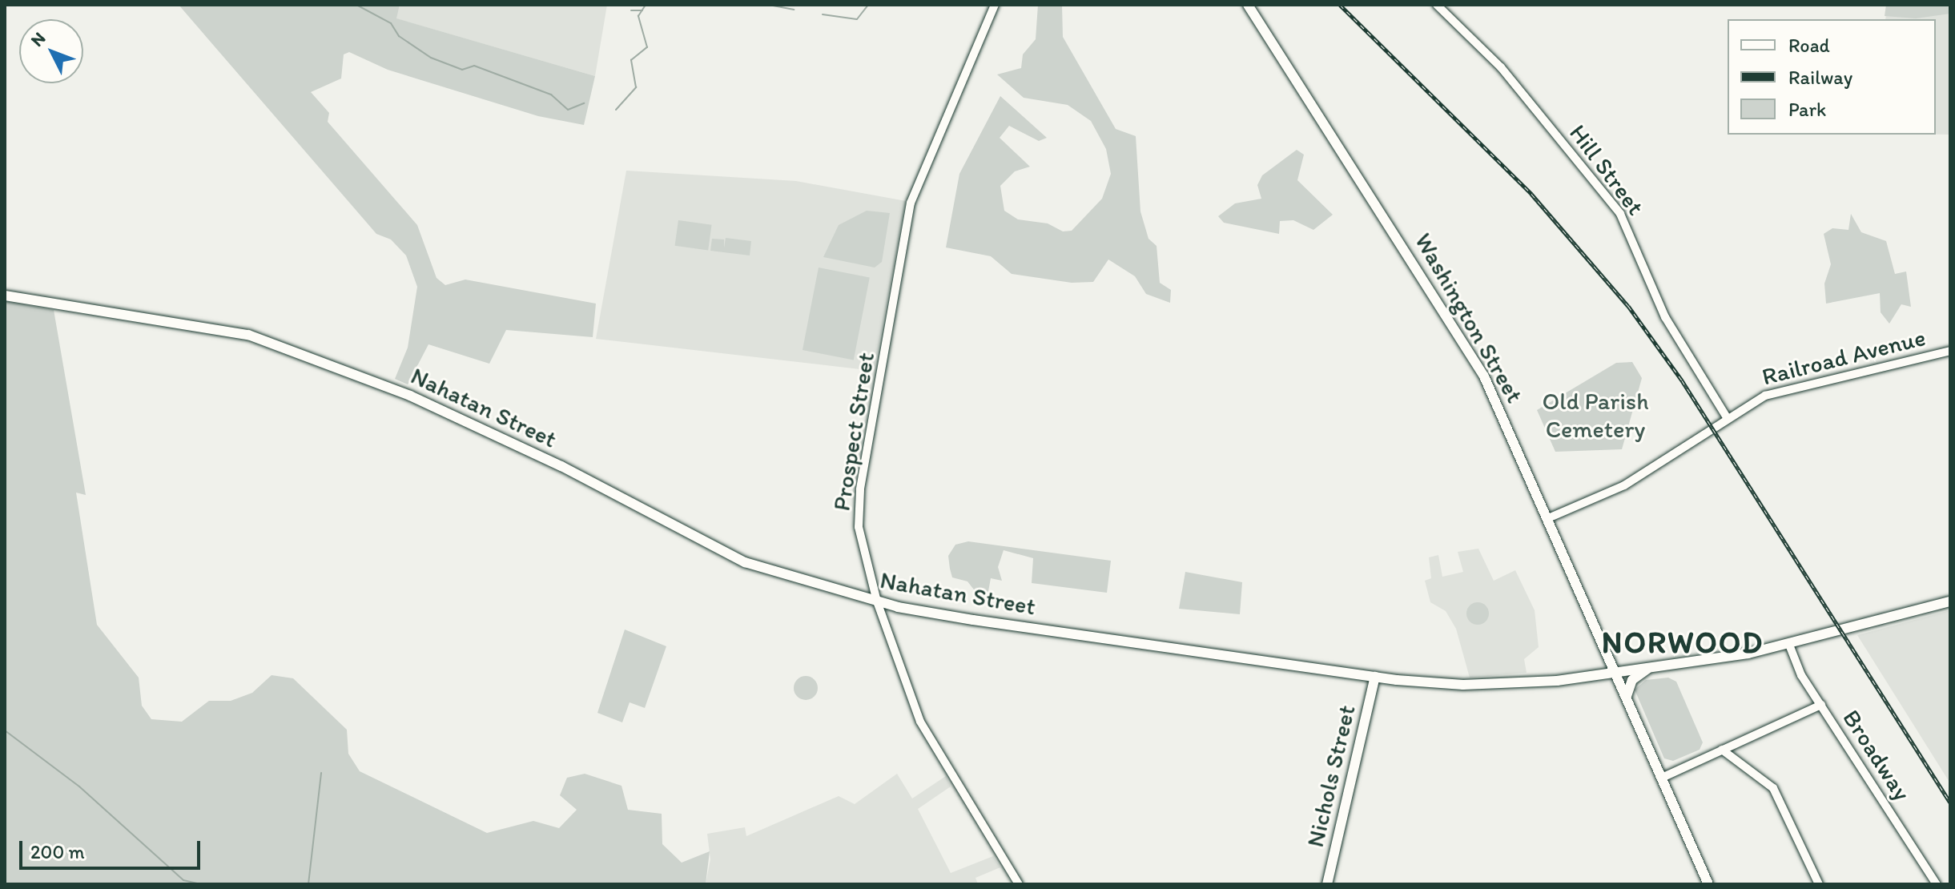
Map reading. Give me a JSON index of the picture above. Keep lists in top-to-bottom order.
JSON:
{
  "streets": {
    "main road": ["Washington Street", "Nahatan Street", "Nichols Street"],
    "street": [
      "Hill Street",
      "Railroad Avenue",
      "Prospect Street",
      "Broadway"
    ]
  },
  "crossings": [
    ["Hill Street", "Railroad Avenue"],
    ["Washington Street", "Railroad Avenue"],
    ["Washington Street", "Nahatan Street"],
    ["Nahatan Street", "Prospect Street"],
    ["Nahatan Street", "Broadway"],
    ["Nahatan Street", "Nichols Street"]
  ],
  "districts": ["NORWOOD"],
  "parks": ["Old Parish Cemetery"],
  "legend": ["Road", "Railway", "Park"],
  "scale_bar": "200 m",
  "north": "top left"
}
